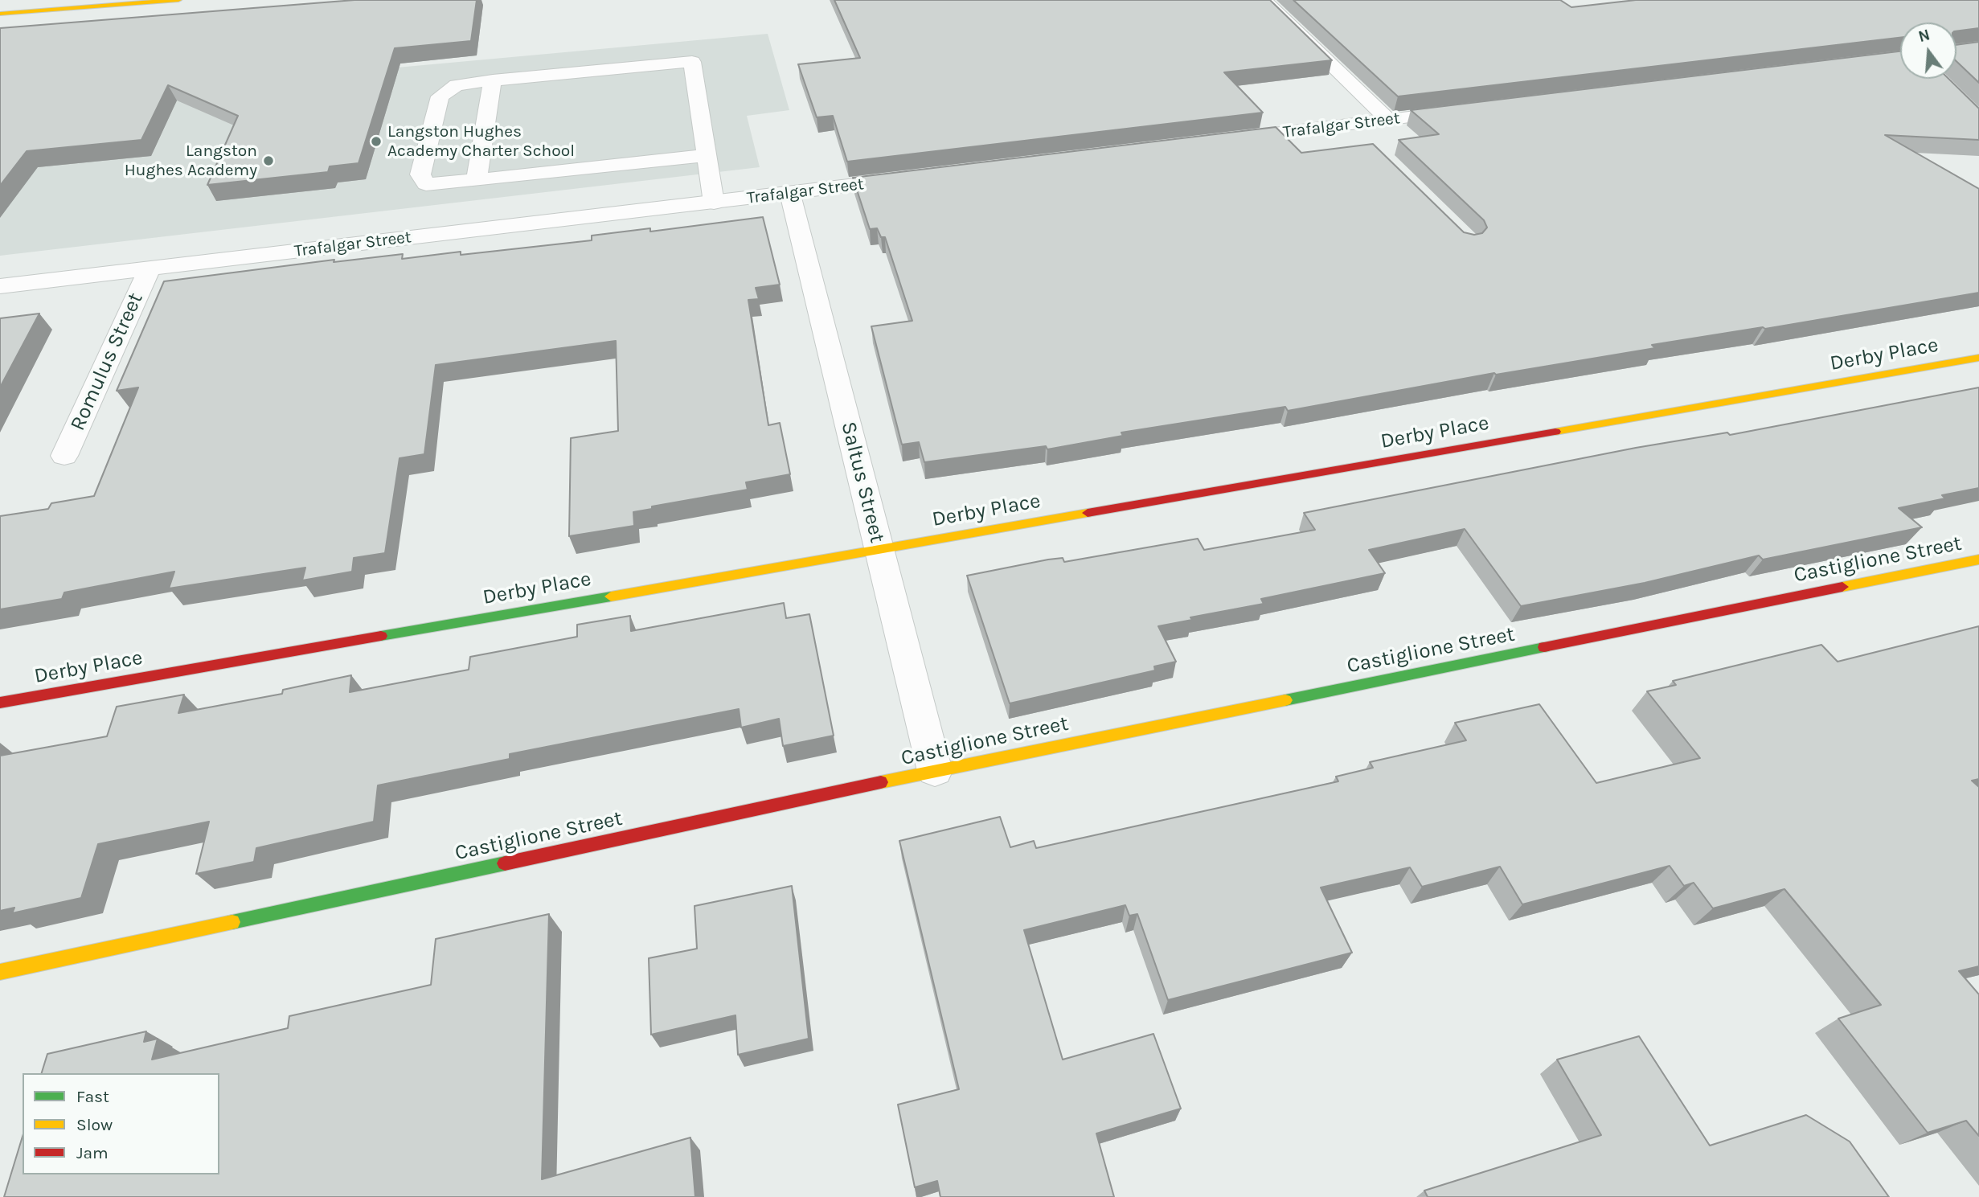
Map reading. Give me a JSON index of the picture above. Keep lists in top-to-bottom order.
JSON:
{
  "streets": {
    "street": [
      "Trafalgar Street",
      "Derby Place",
      "Romulus Street",
      "Saltus Street",
      "Castiglione Street"
    ]
  },
  "crossings": [
    ["Trafalgar Street", "Romulus Street"],
    ["Trafalgar Street", "Saltus Street"],
    ["Derby Place", "Saltus Street"],
    ["Saltus Street", "Castiglione Street"]
  ],
  "places": ["Langston Hughes Academy Charter School", "Langston Hughes Academy"],
  "legend": ["Fast", "Slow", "Jam"],
  "north": "top"
}
